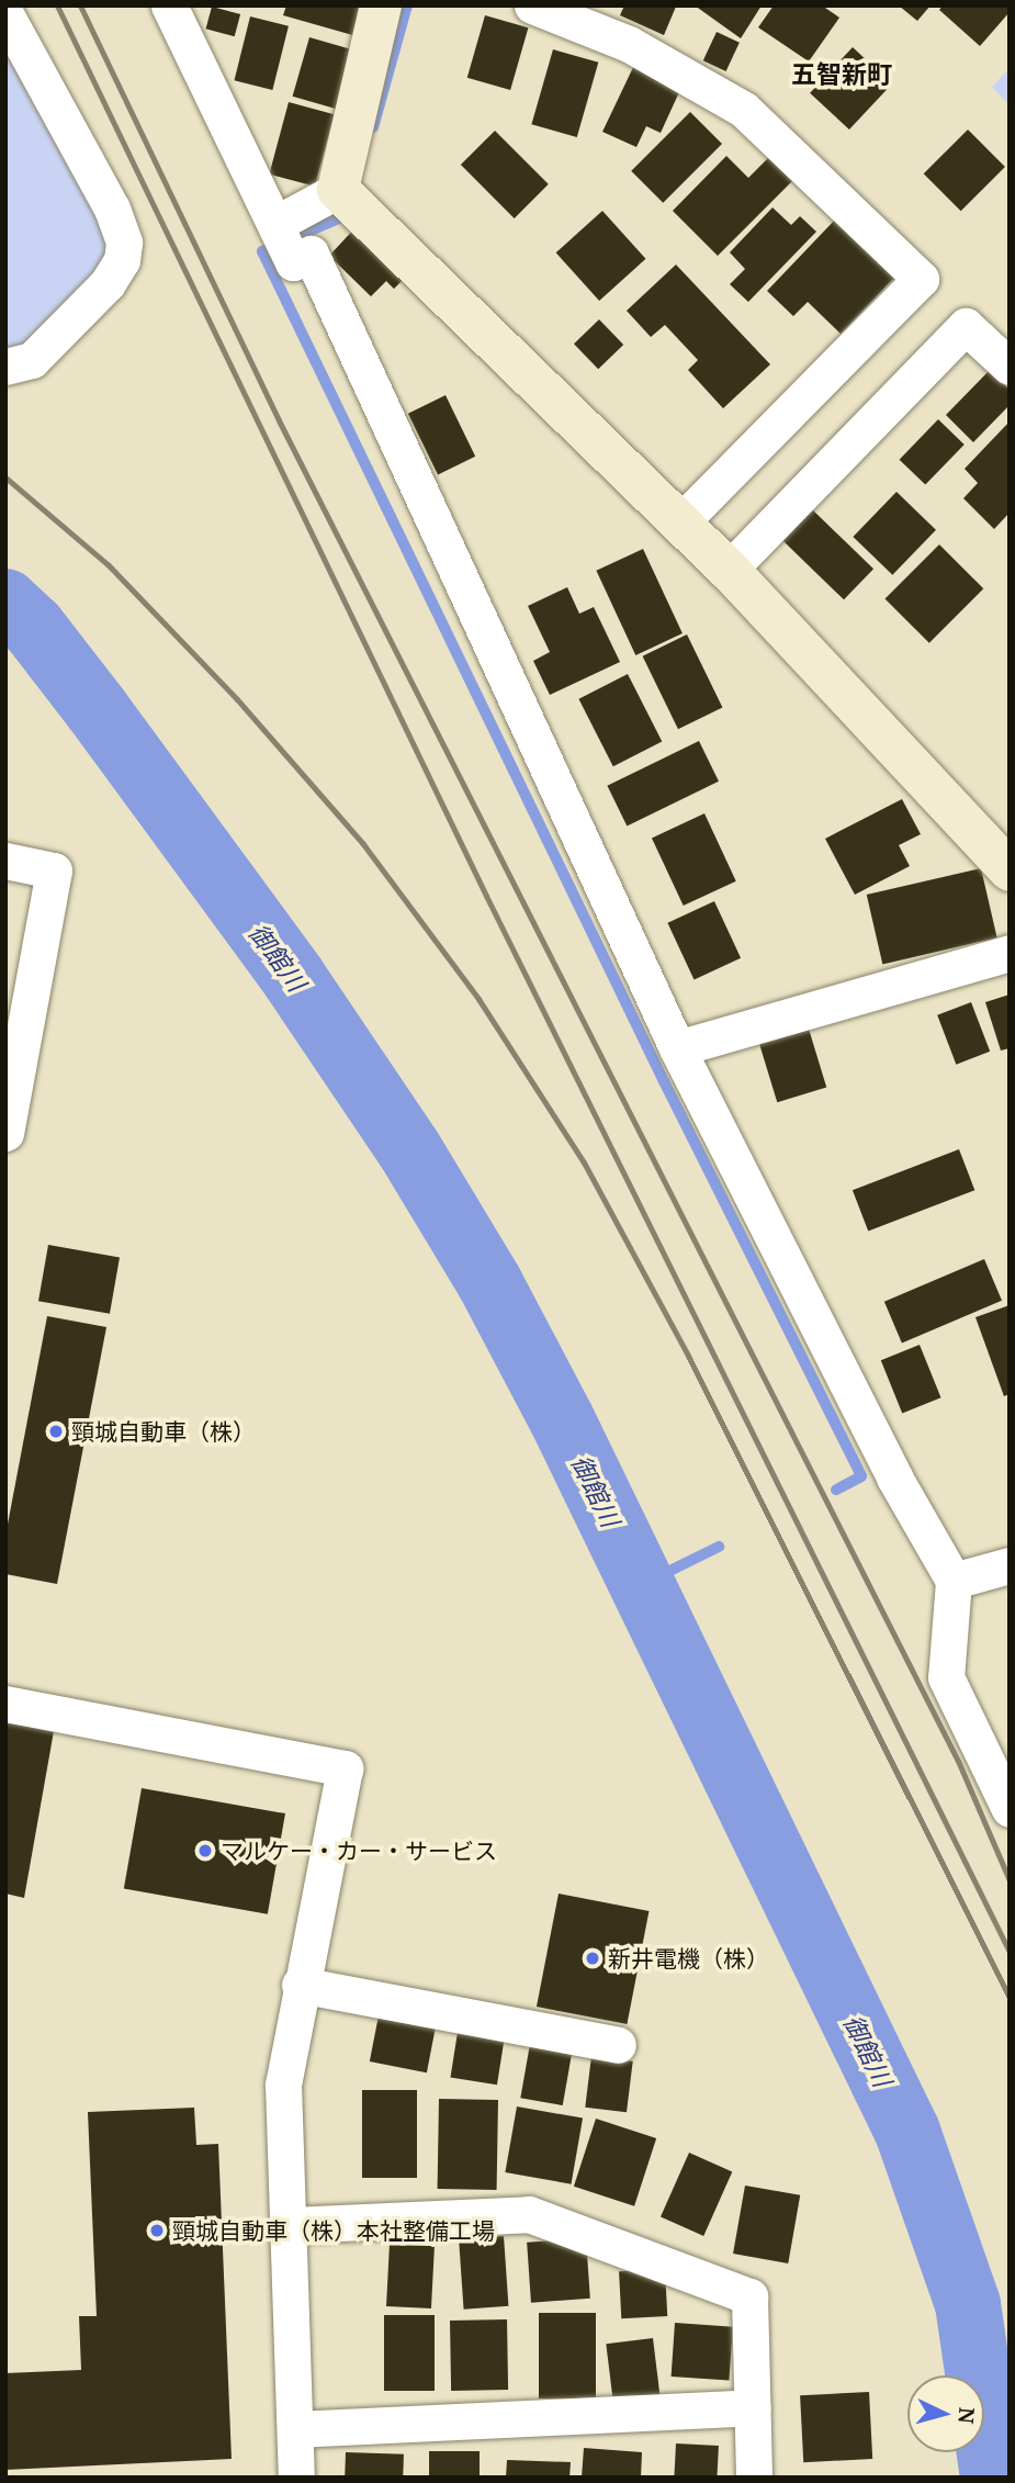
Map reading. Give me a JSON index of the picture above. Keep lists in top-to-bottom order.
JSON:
{
  "districts": ["五智新町"],
  "water": ["御館川"],
  "places": [
    "頸城自動車（株）",
    "マルケー・カー・サービス",
    "新井電機（株）",
    "頸城自動車（株）本社整備工場"
  ],
  "north": "right"
}
